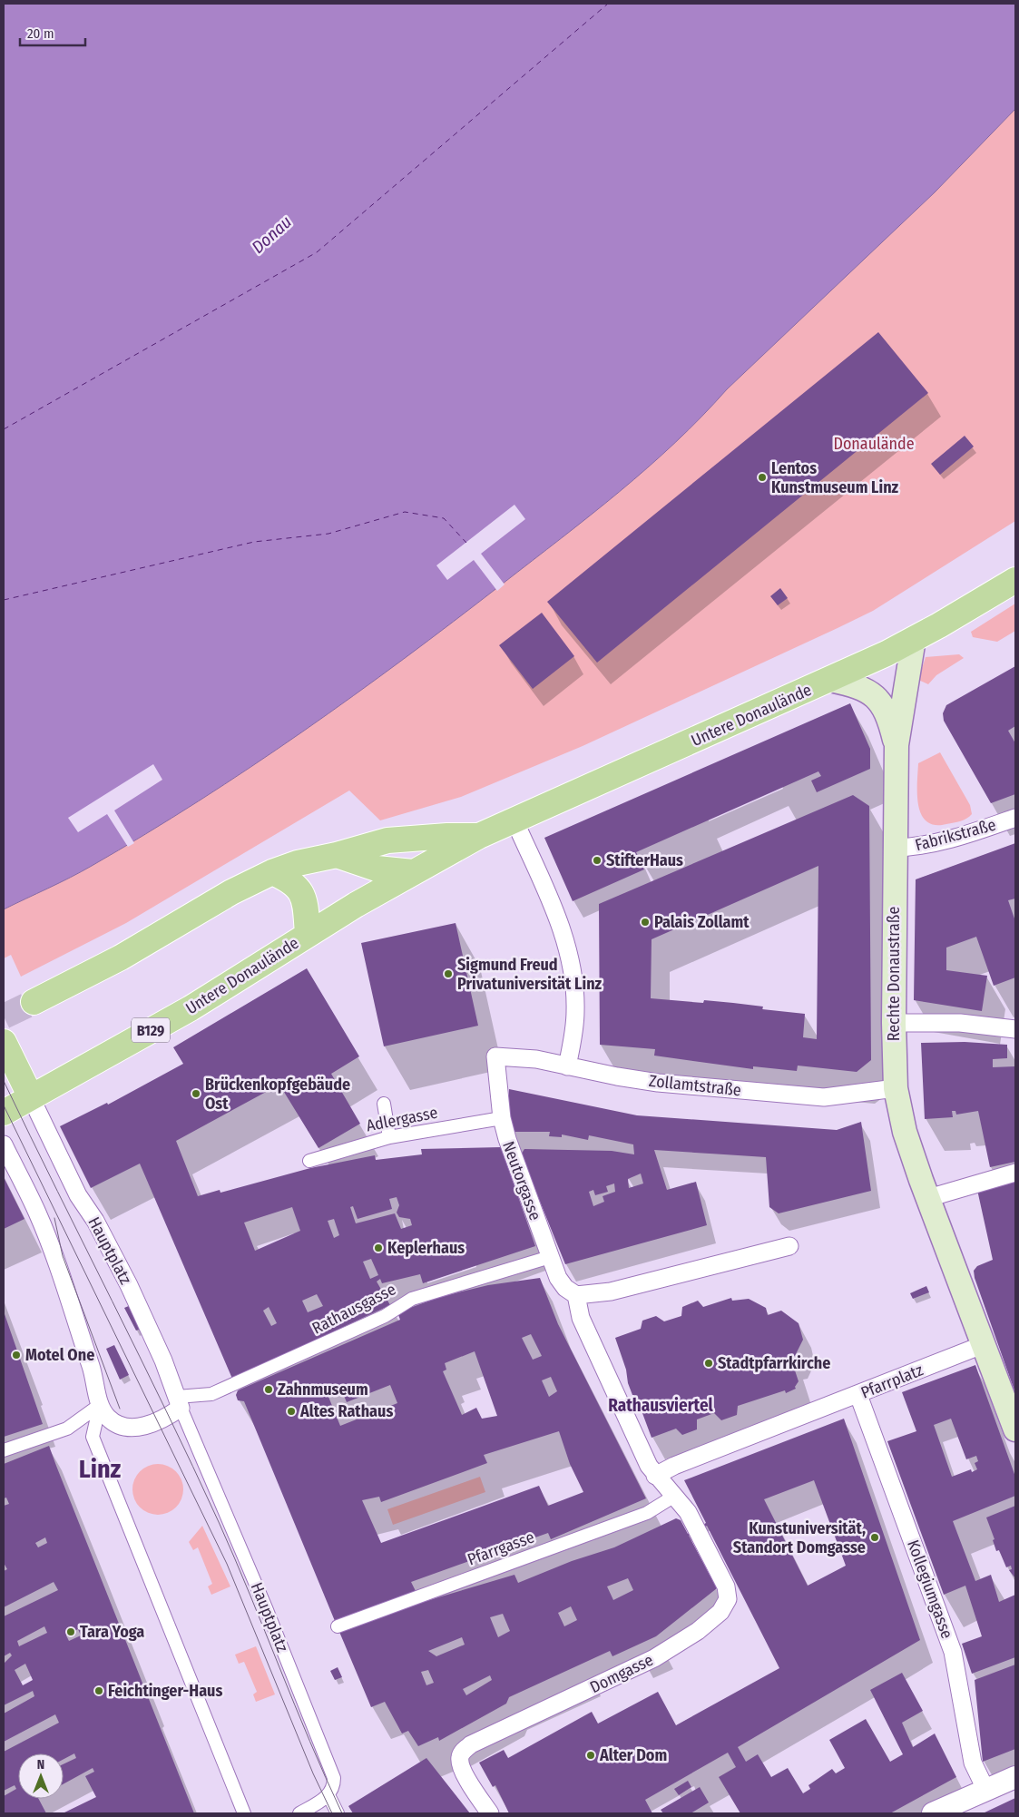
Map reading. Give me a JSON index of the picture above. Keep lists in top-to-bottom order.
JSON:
{
  "streets": {
    "main road": ["Untere Donaulände", "Rechte Donaustraße", "B129"],
    "street": [
      "Fabrikstraße",
      "Zollamtstraße",
      "Adlergasse",
      "Neutorgasse",
      "Hauptplatz",
      "Rathausgasse",
      "Pfarrplatz",
      "Pfarrgasse",
      "Kollegiumgasse",
      "Domgasse"
    ]
  },
  "crossings": [
    ["Untere Donaulände", "Rechte Donaustraße"],
    ["Untere Donaulände", "Hauptplatz"],
    ["Fabrikstraße", "Rechte Donaustraße"],
    ["Rechte Donaustraße", "Zollamtstraße"],
    ["Zollamtstraße", "Neutorgasse"],
    ["Adlergasse", "Neutorgasse"],
    ["Neutorgasse", "Rathausgasse"],
    ["Hauptplatz", "Rathausgasse"],
    ["Pfarrplatz", "Kollegiumgasse"],
    ["Pfarrgasse", "Domgasse"]
  ],
  "districts": ["Rathausviertel", "Linz"],
  "water": ["Donau"],
  "parks": ["Donaulände"],
  "places": [
    "Lentos Kunstmuseum Linz",
    "StifterHaus",
    "Palais Zollamt",
    "Sigmund Freud Privatuniversität Linz",
    "Brückenkopfgebäude Ost",
    "Keplerhaus",
    "Motel One",
    "Stadtpfarrkirche",
    "Zahnmuseum",
    "Altes Rathaus",
    "Kunstuniversität, Standort Domgasse",
    "Tara Yoga",
    "Feichtinger-Haus",
    "Alter Dom"
  ],
  "scale_bar": "20 m",
  "north": "top"
}
